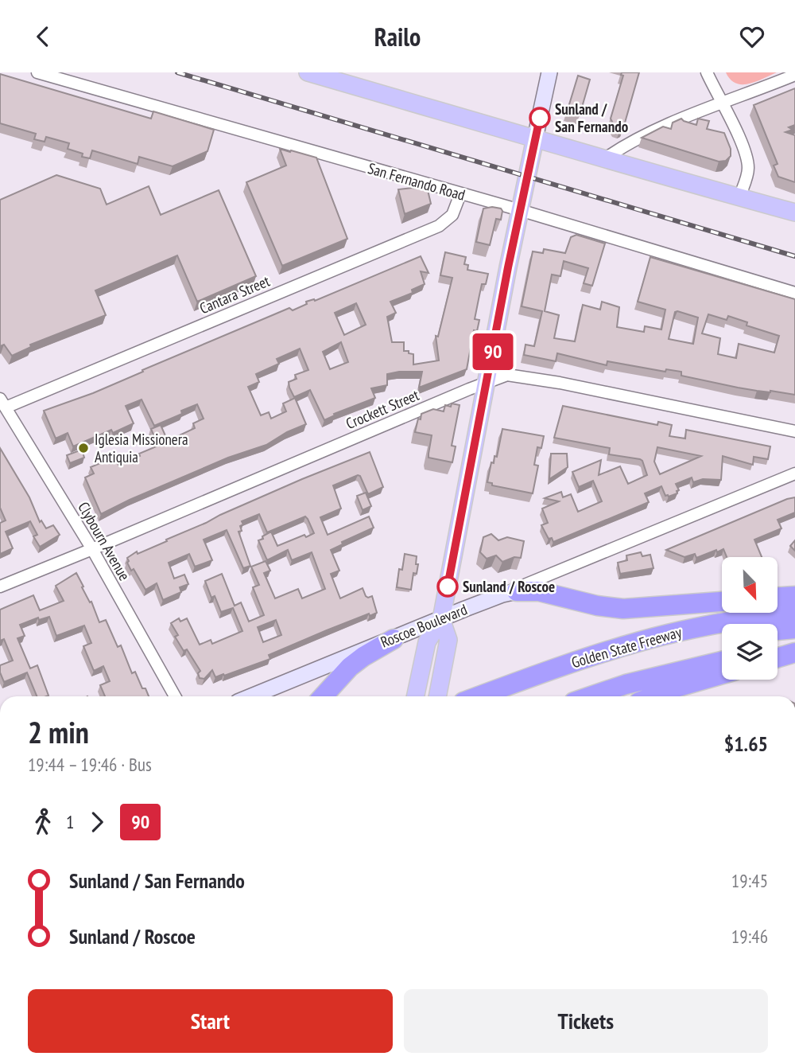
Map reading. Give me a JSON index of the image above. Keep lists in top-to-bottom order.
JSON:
{
  "streets": {
    "highway": ["Golden State Freeway"],
    "main road": ["Roscoe Boulevard"],
    "street": [
      "San Fernando Road",
      "Cantara Street",
      "Crockett Street",
      "Clybourn Avenue"
    ]
  },
  "crossings": [
    ["San Fernando Road", "Cantara Street"],
    ["Cantara Street", "Clybourn Avenue"],
    ["Crockett Street", "Clybourn Avenue"]
  ],
  "places": ["Sunland / San Fernando", "Iglesia Missionera Antiquia", "Sunland / Roscoe"],
  "lines": ["bus line 90"],
  "north": "bottom right",
  "page": {
    "header": "Railo",
    "on_map": "90",
    "heading": ["2 min", "19:44 – 19:46 · Bus", "$1.65"],
    "legs": ["1", "90"],
    "list": [
      {
        "name": "Sunland / San Fernando",
        "value": "19:45"
      },
      {
        "name": "Sunland / Roscoe",
        "value": "19:46"
      }
    ],
    "buttons": ["Start", "Tickets"]
  }
}
